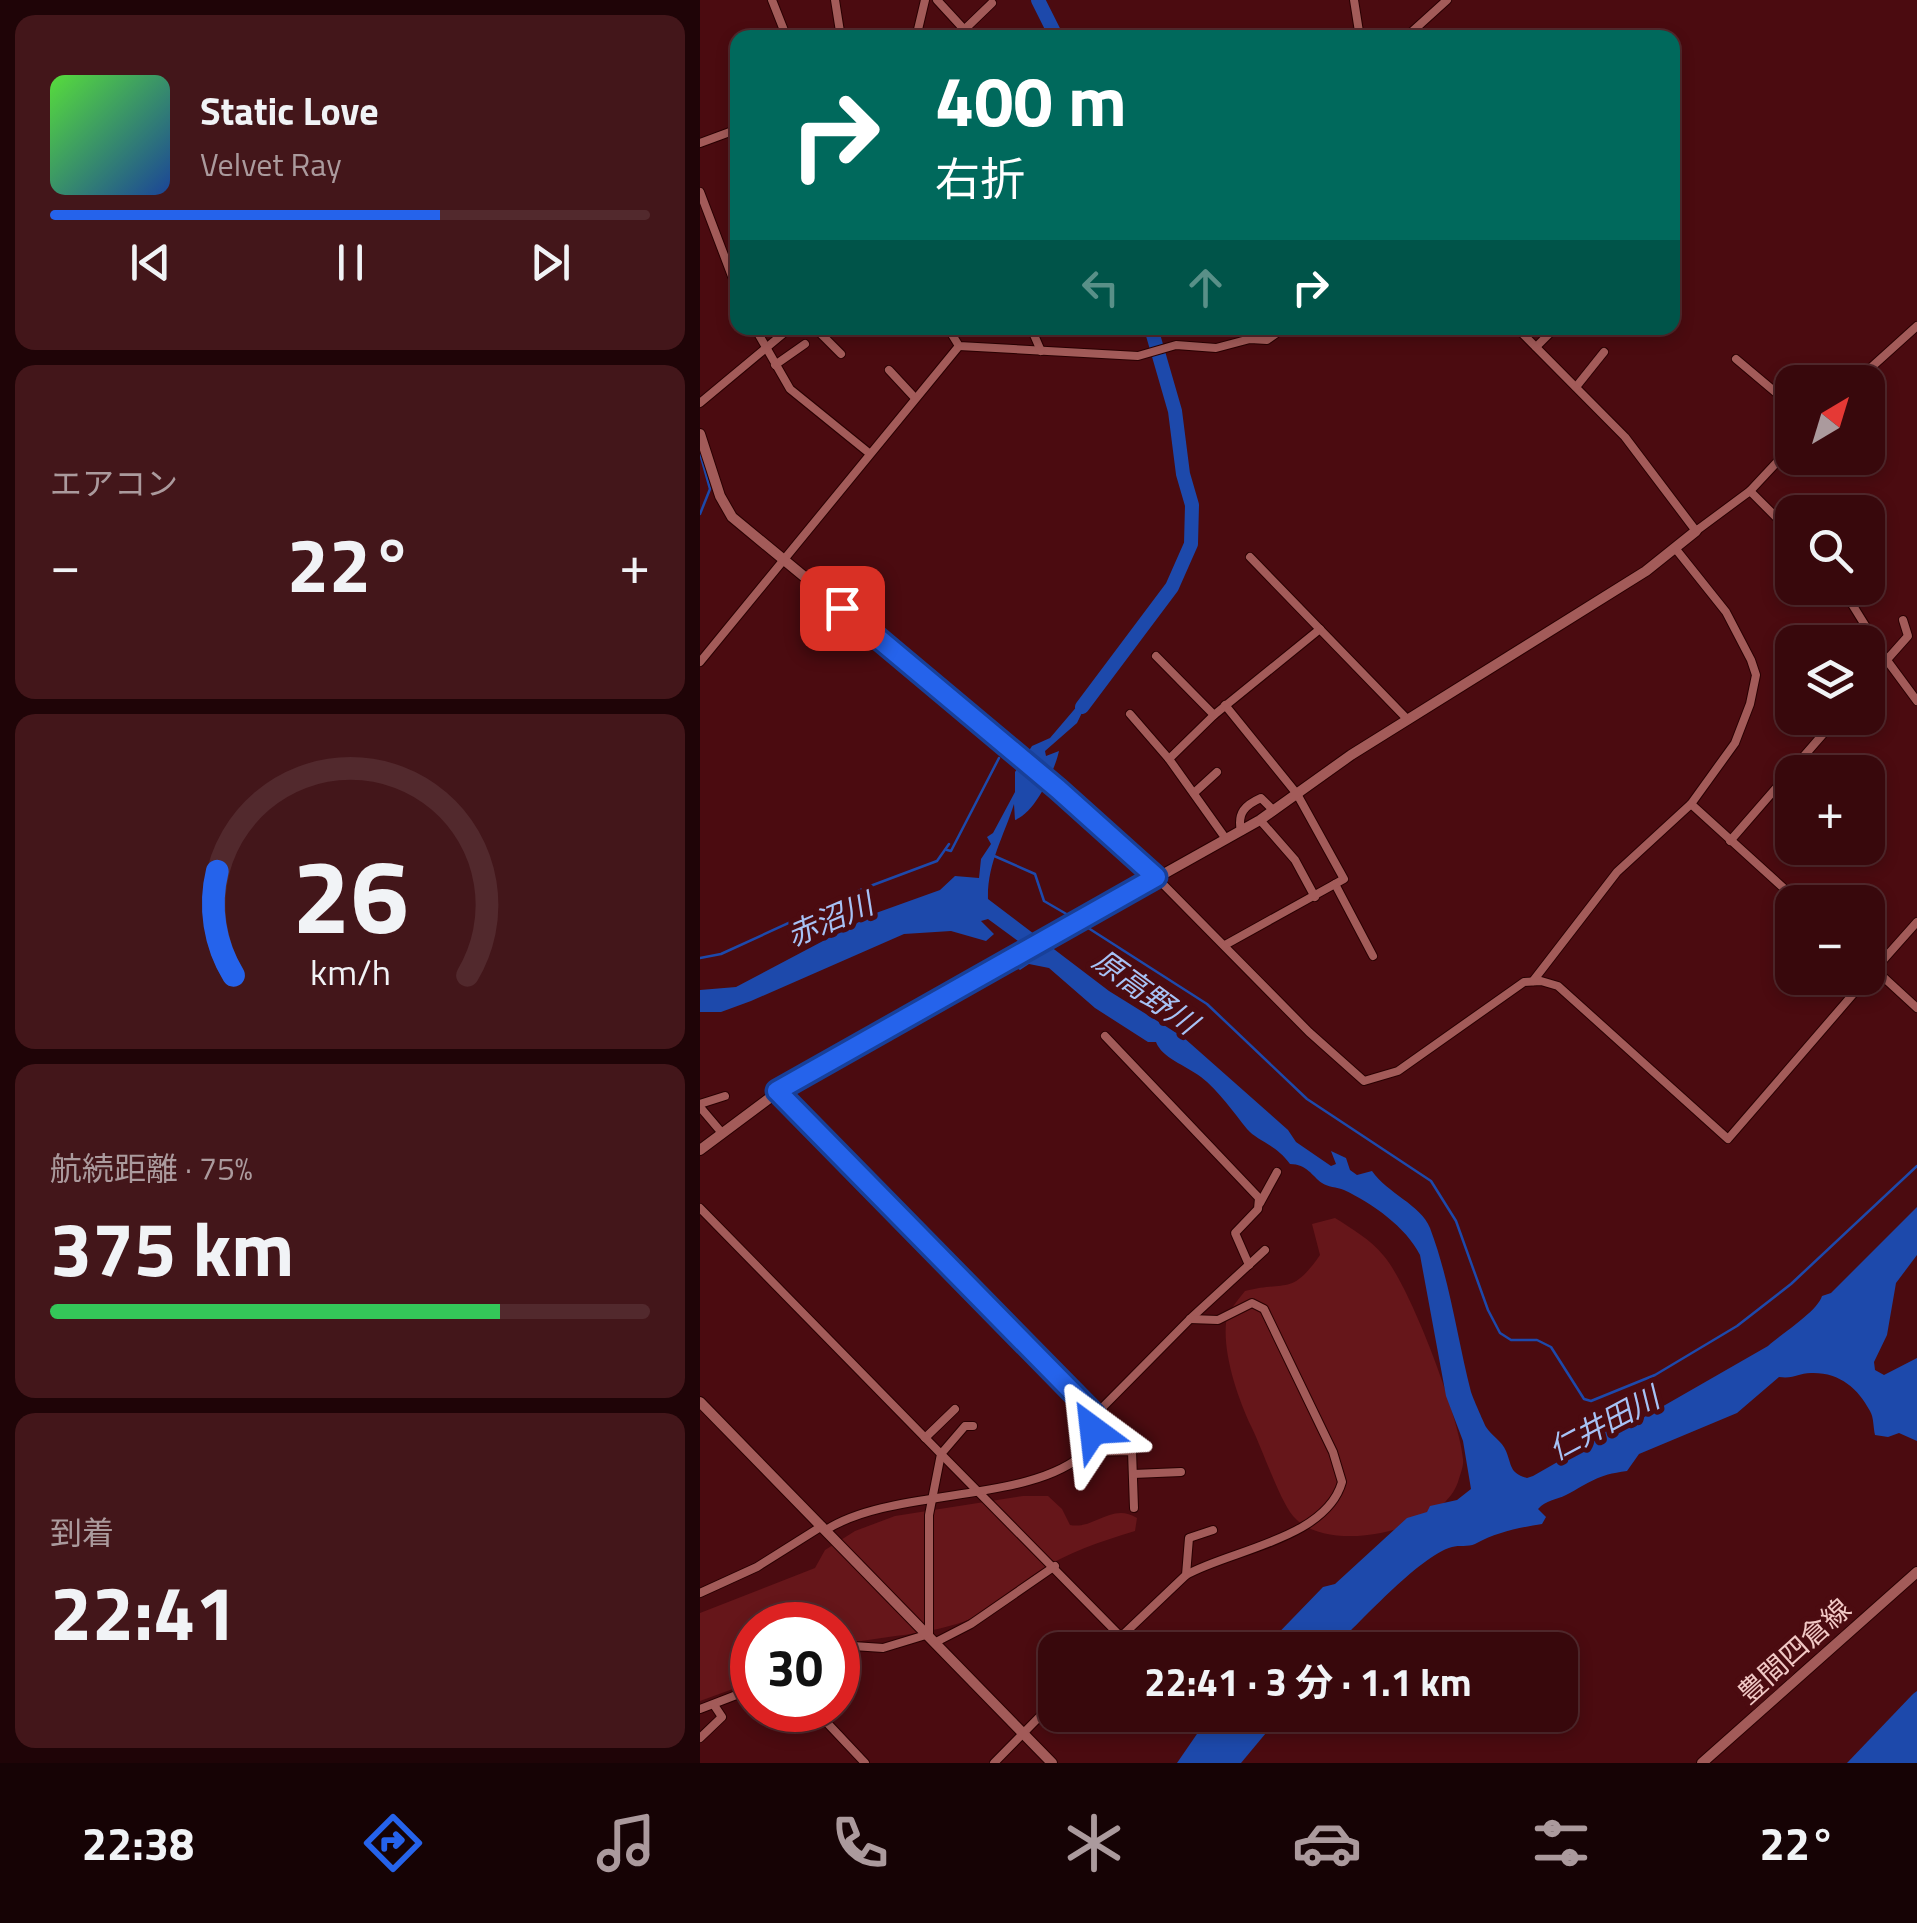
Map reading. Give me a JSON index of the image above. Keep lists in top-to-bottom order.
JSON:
{
  "streets": {
    "street": ["豊間四倉線"]
  },
  "water": ["赤沼川", "原高野川", "仁井田川"],
  "north": "top right",
  "page": {
    "turn": ["400 m", "右折"],
    "song": ["Static Love", "Velvet Ray"],
    "tile": [
      "エアコン",
      ["航続距離 · 75%", "375 km"],
      ["到着", "22:41"]
    ],
    "map_buttons": ["+", "−"],
    "heat": ["−", "22°", "+"],
    "limit": "30",
    "trip": "22:41 · 3 分 · 1.1 km",
    "tabs": ["22:38", "22°"],
    "gauge": ["26", "km/h"]
  }
}
